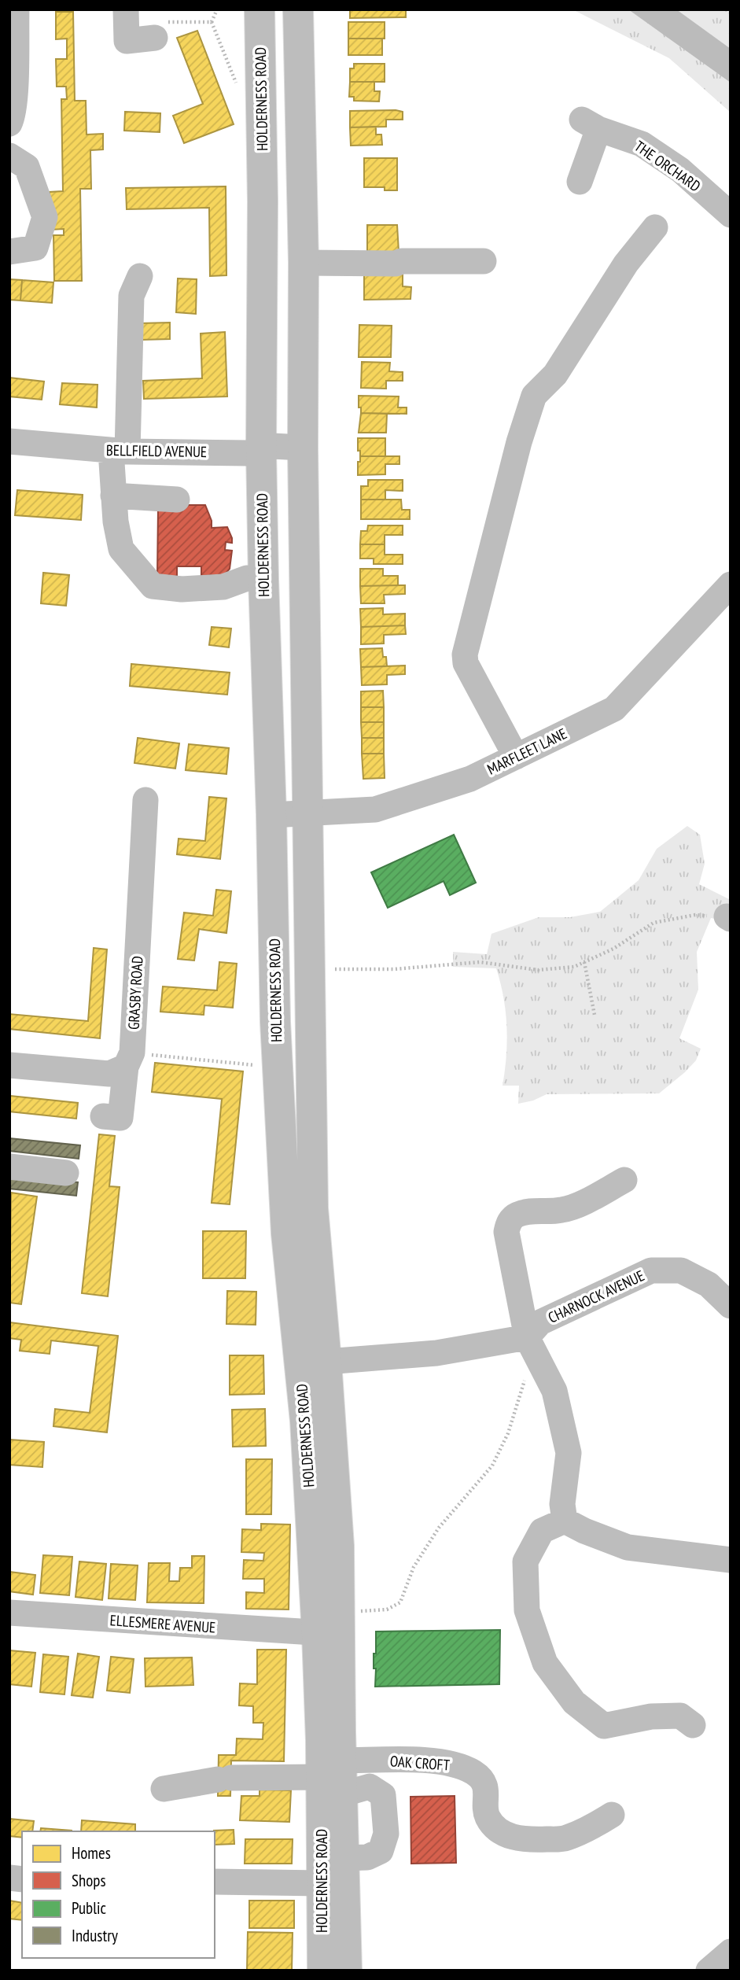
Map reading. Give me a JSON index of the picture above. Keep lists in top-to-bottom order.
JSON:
{
  "streets": {
    "highway": ["HOLDERNESS ROAD"],
    "street": [
      "THE ORCHARD",
      "BELLFIELD AVENUE",
      "MARFLEET LANE",
      "GRASBY ROAD",
      "CHARNOCK AVENUE",
      "ELLESMERE AVENUE",
      "OAK CROFT"
    ]
  },
  "crossings": [
    ["HOLDERNESS ROAD", "BELLFIELD AVENUE"],
    ["HOLDERNESS ROAD", "MARFLEET LANE"],
    ["HOLDERNESS ROAD", "ELLESMERE AVENUE"],
    ["HOLDERNESS ROAD", "OAK CROFT"]
  ],
  "legend": [
    "Homes",
    "Shops",
    "Public",
    "Industry"
  ]
}
